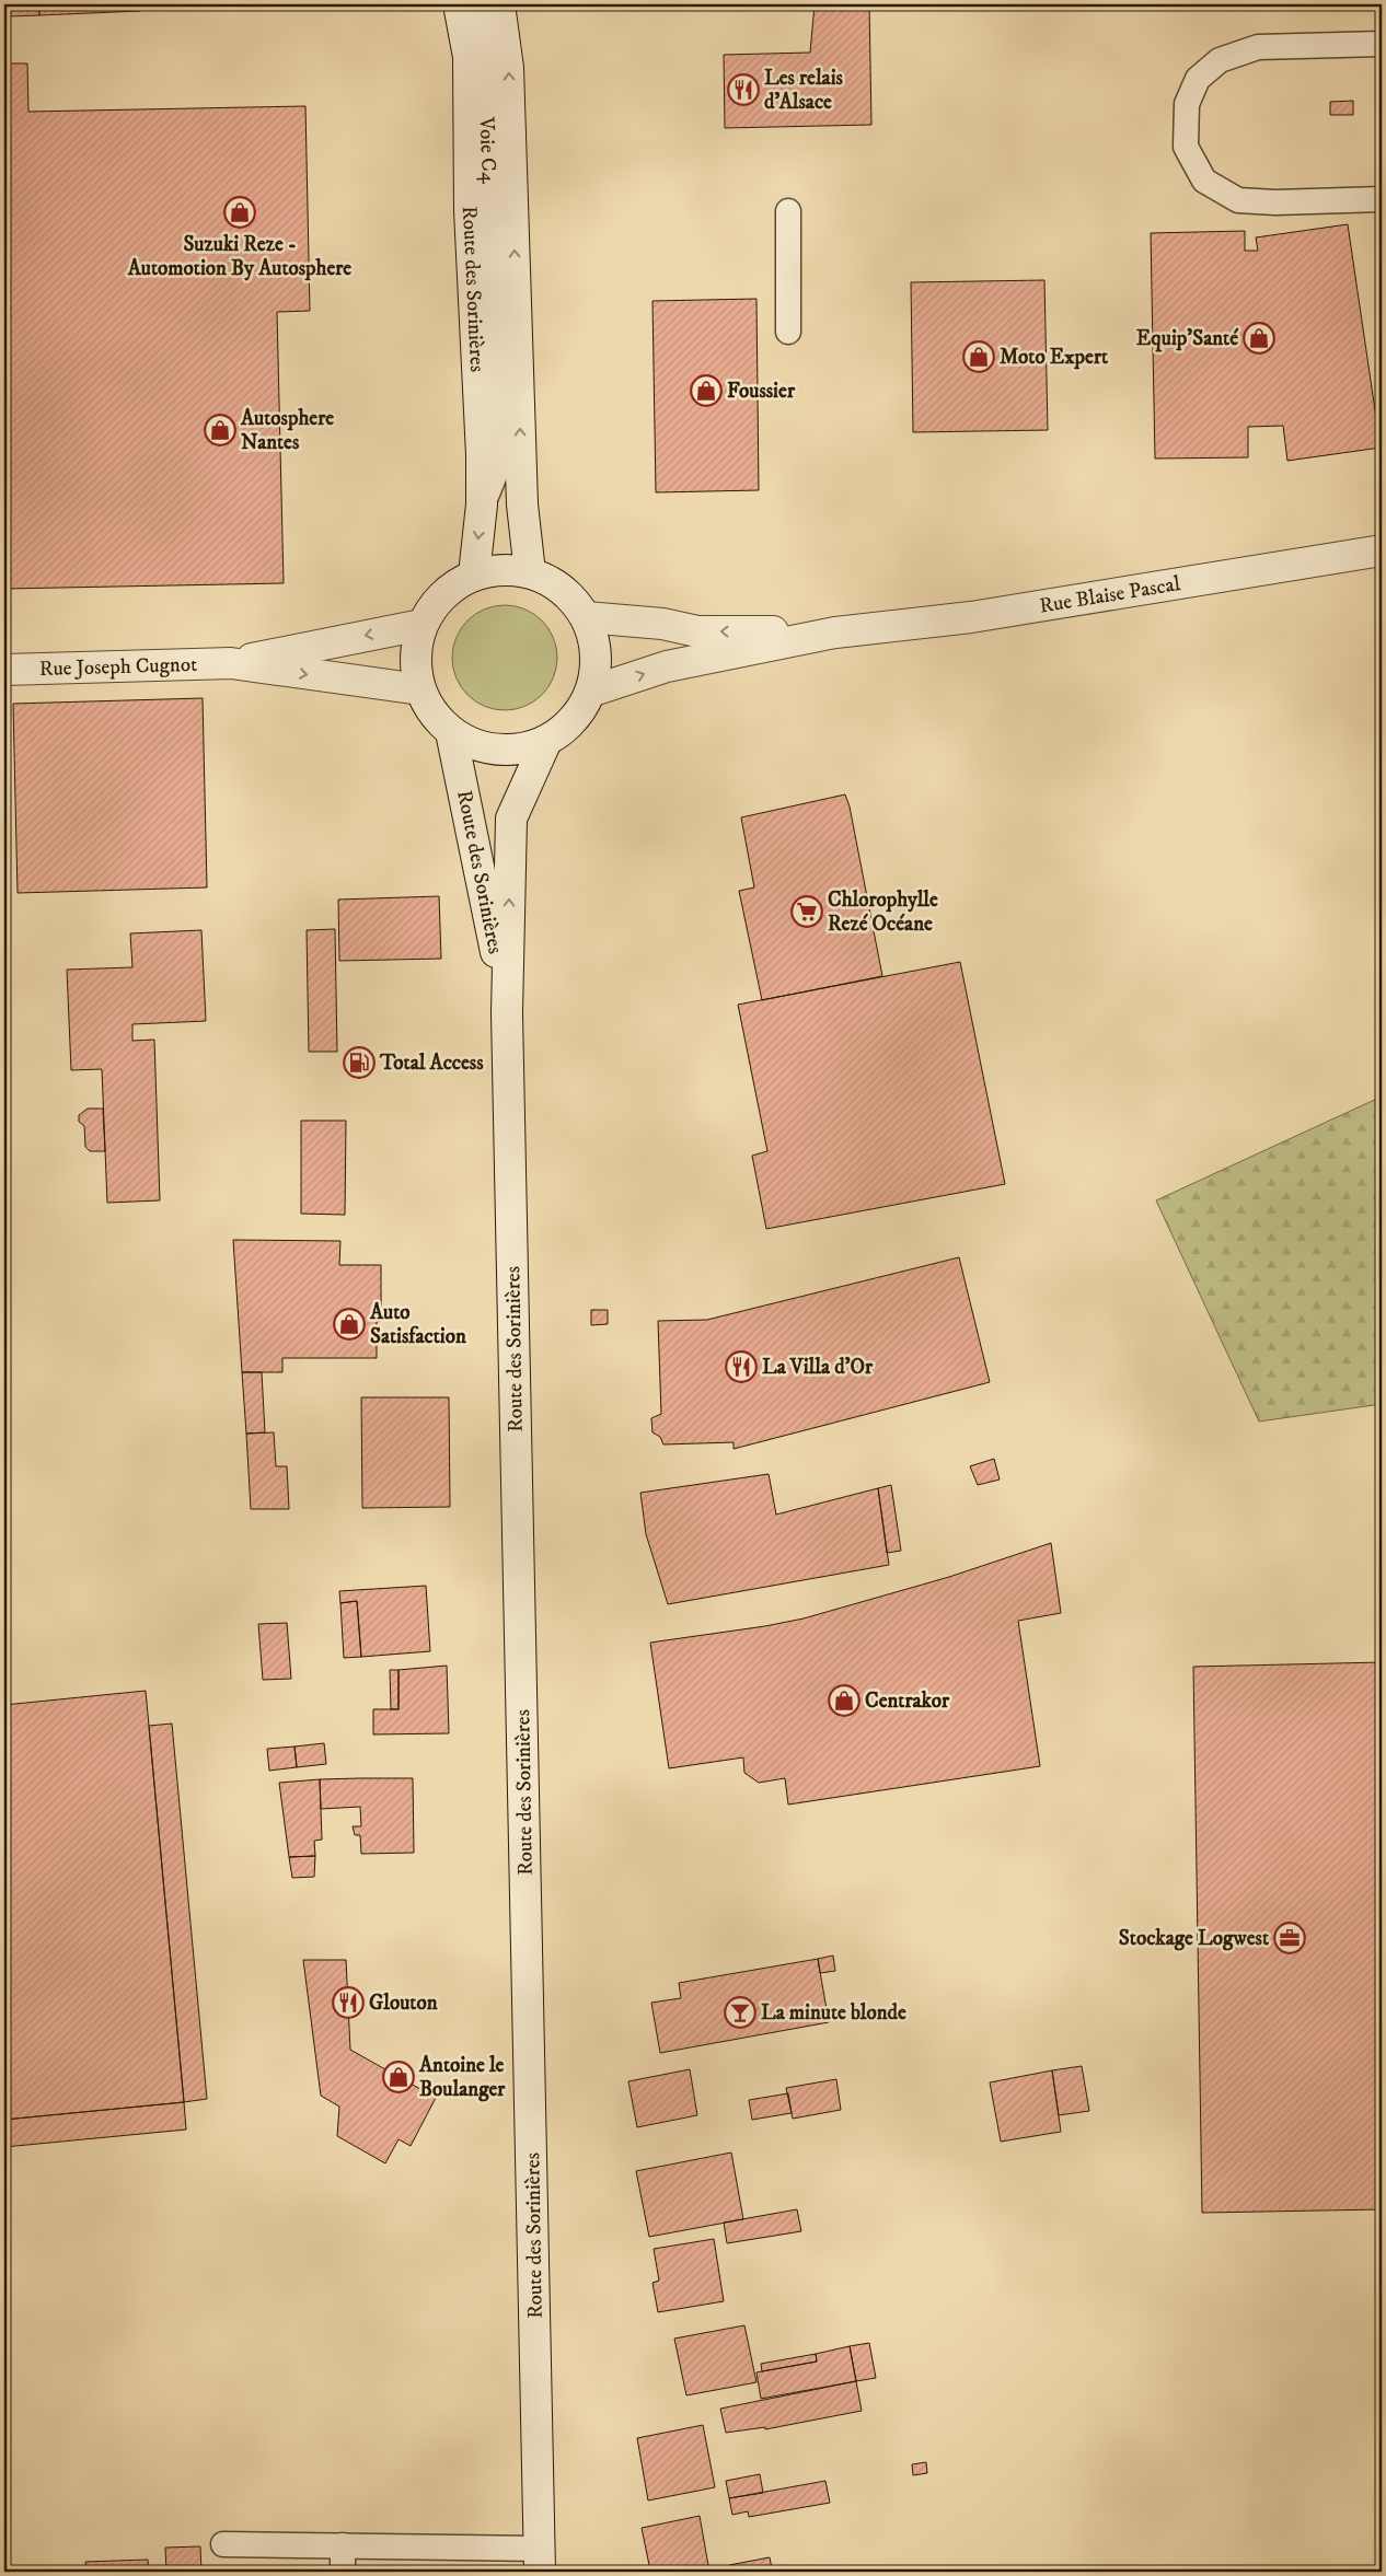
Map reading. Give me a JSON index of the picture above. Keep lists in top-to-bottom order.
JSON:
{
  "streets": {
    "main road": ["Route des Sorinières", "Rue Blaise Pascal", "Rue Joseph Cugnot"],
    "lane": ["Voie C4"]
  },
  "crossings": [
    ["Voie C4", "Route des Sorinières"],
    ["Route des Sorinières", "Rue Blaise Pascal"],
    ["Route des Sorinières", "Rue Joseph Cugnot"],
    ["Rue Blaise Pascal", "Rue Joseph Cugnot"]
  ],
  "places": {
    "restaurant": ["Les relais d'Alsace", "La Villa d'Or", "Glouton"],
    "shop": [
      "Suzuki Reze - Automotion By Autosphere",
      "Equip'Santé",
      "Moto Expert",
      "Foussier",
      "Autosphere Nantes",
      "Auto Satisfaction",
      "Centrakor",
      "Antoine le Boulanger"
    ],
    "supermarket": ["Chlorophylle Rezé Océane"],
    "fuel station": ["Total Access"],
    "office": ["Stockage Logwest"],
    "bar": ["La minute blonde"]
  }
}
